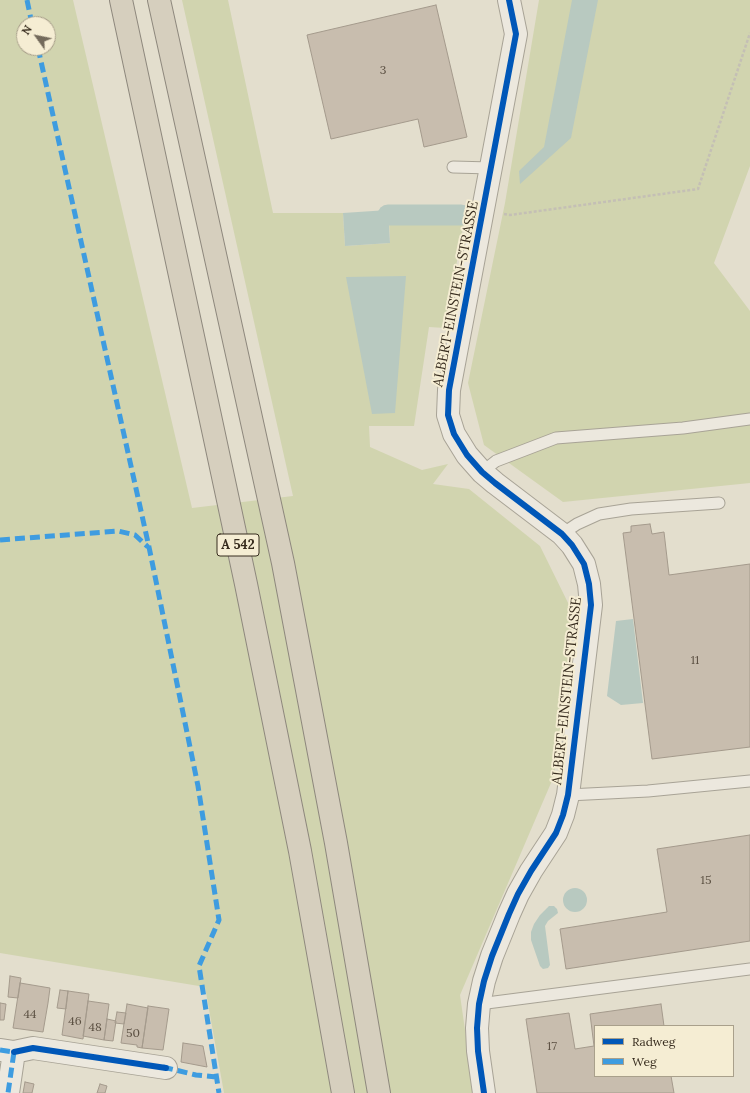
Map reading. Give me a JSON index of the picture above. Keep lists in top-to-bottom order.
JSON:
{
  "streets": {
    "highway": ["A 542"],
    "street": ["ALBERT-EINSTEIN-STRASSE"]
  },
  "house_numbers": [
    "3",
    "11",
    "15",
    "44",
    "46",
    "48",
    "50",
    "17"
  ],
  "legend": ["Radweg", "Weg"],
  "north": "top left"
}
